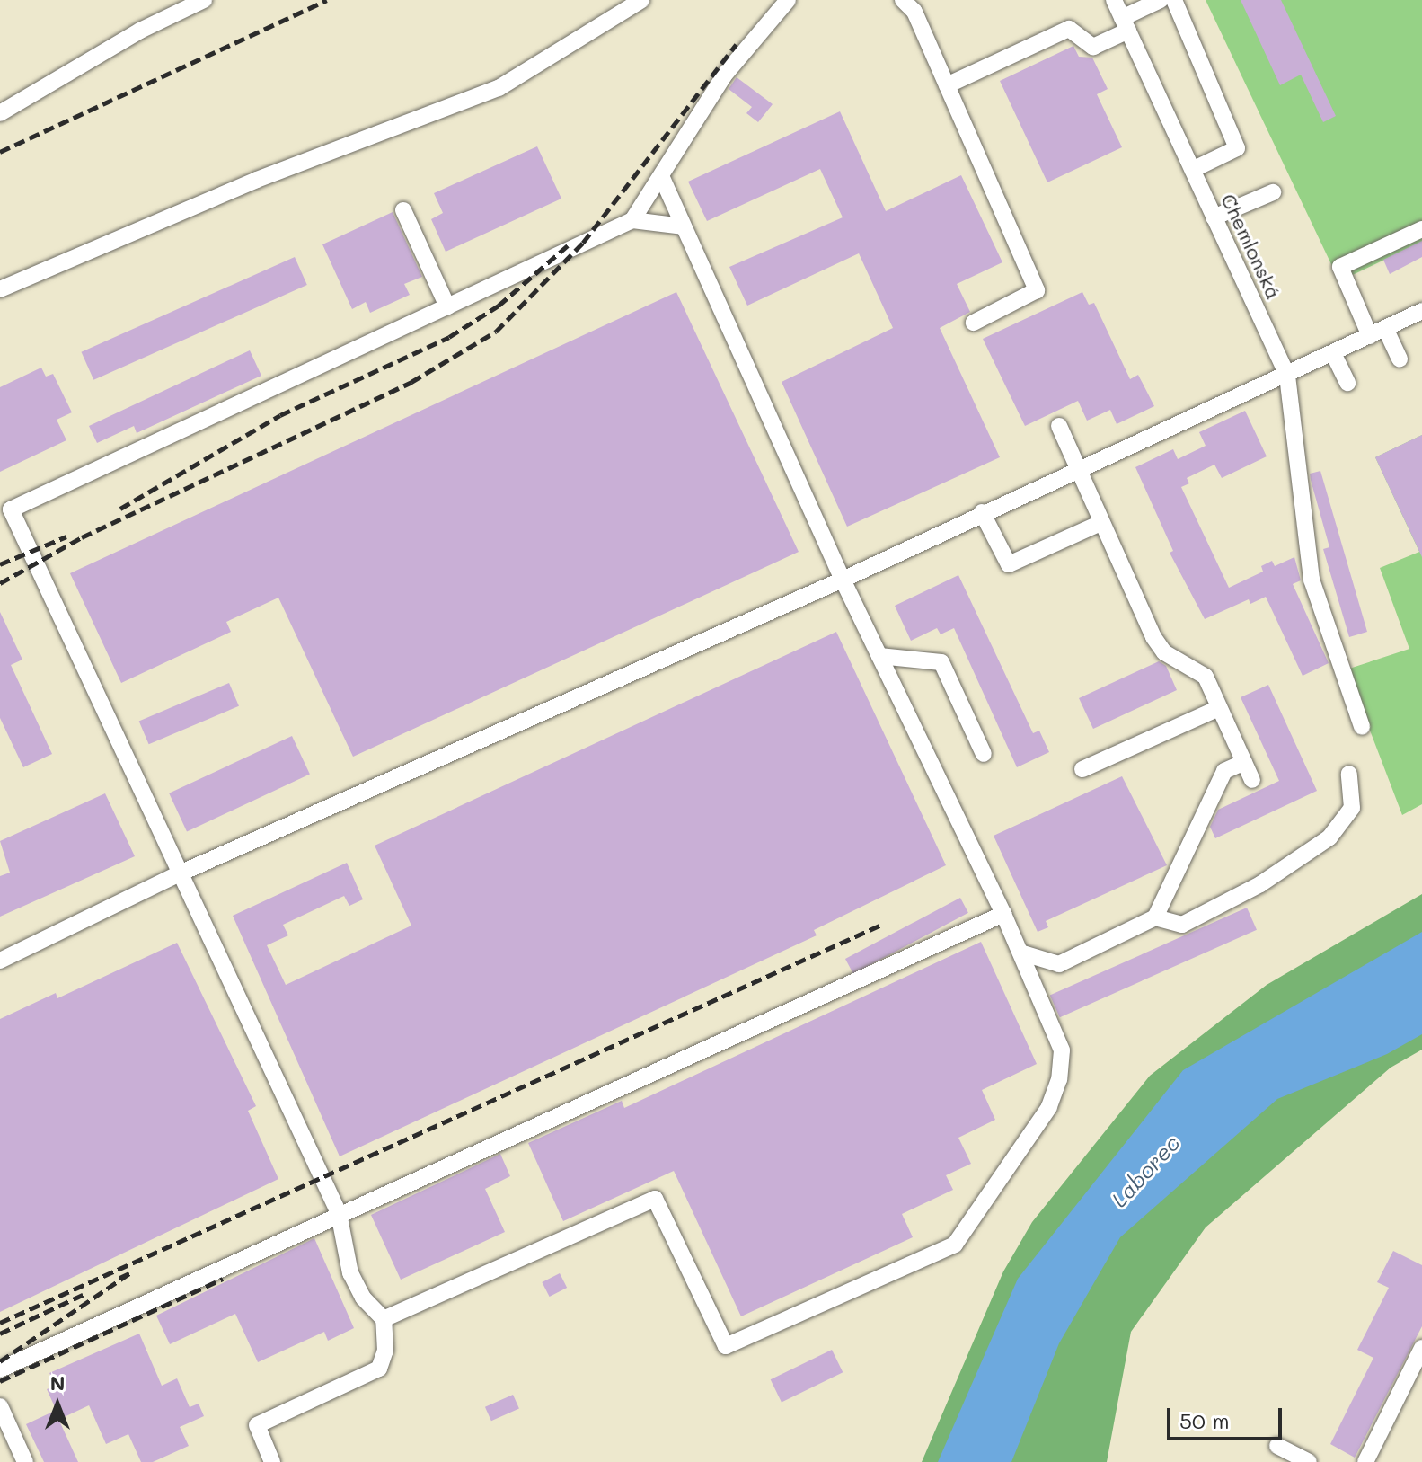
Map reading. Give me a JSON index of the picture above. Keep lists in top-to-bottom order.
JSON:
{
  "streets": {
    "street": ["Chemlonská"]
  },
  "water": ["Laborec"],
  "scale_bar": "50 m",
  "north": "top"
}
